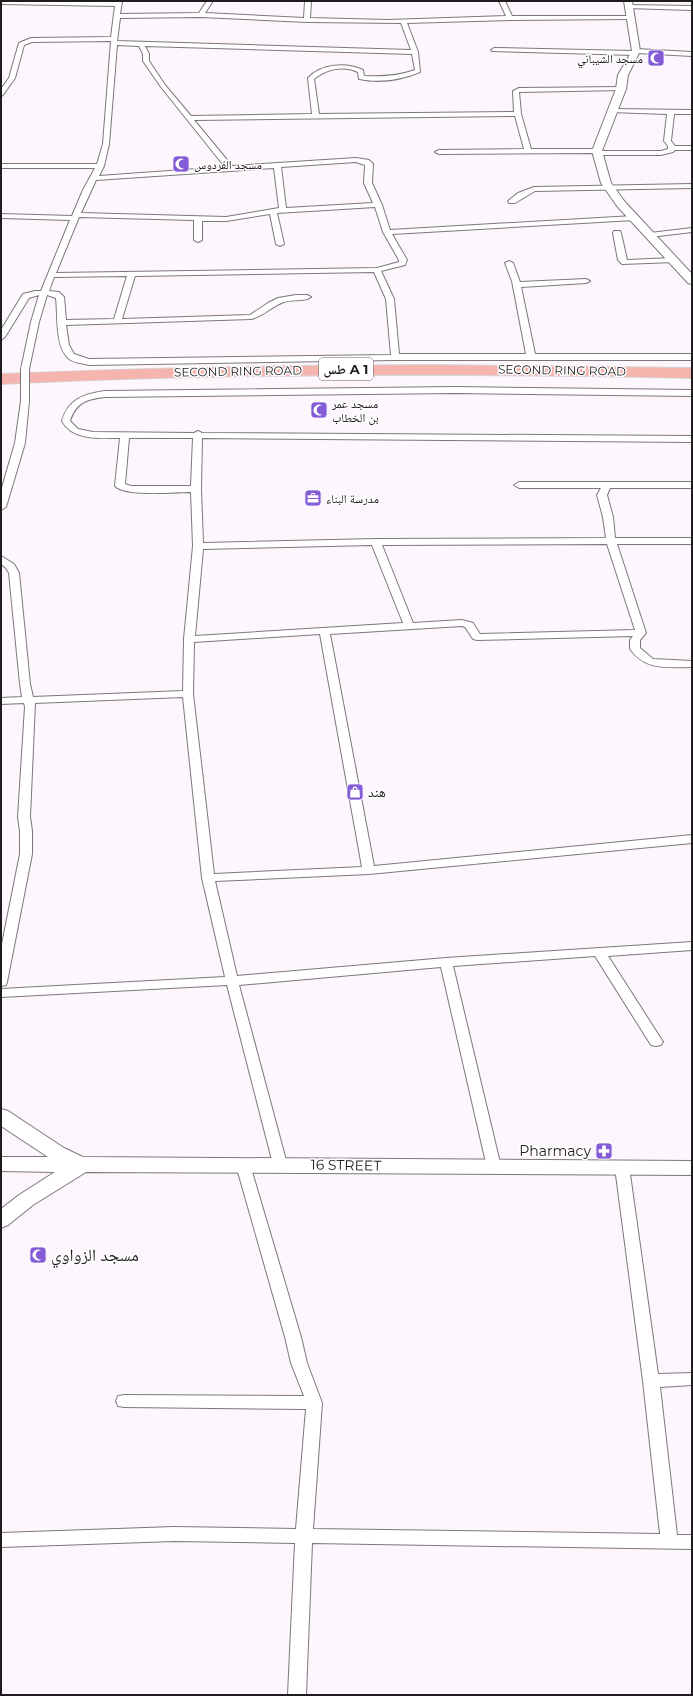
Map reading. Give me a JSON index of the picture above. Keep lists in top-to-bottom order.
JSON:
{
  "streets": {
    "highway": ["طس A 1", "SECOND RING ROAD"],
    "street": ["16 STREET"]
  },
  "places": {
    "mosque": [
      "مسجد الشيباني",
      "مسجد الفردوس",
      "مسجد عمر بن الخطاب",
      "مسجد الزواوي"
    ],
    "office": ["مدرسة البناء"],
    "shop": ["هند"],
    "pharmacy": ["Pharmacy"]
  }
}
